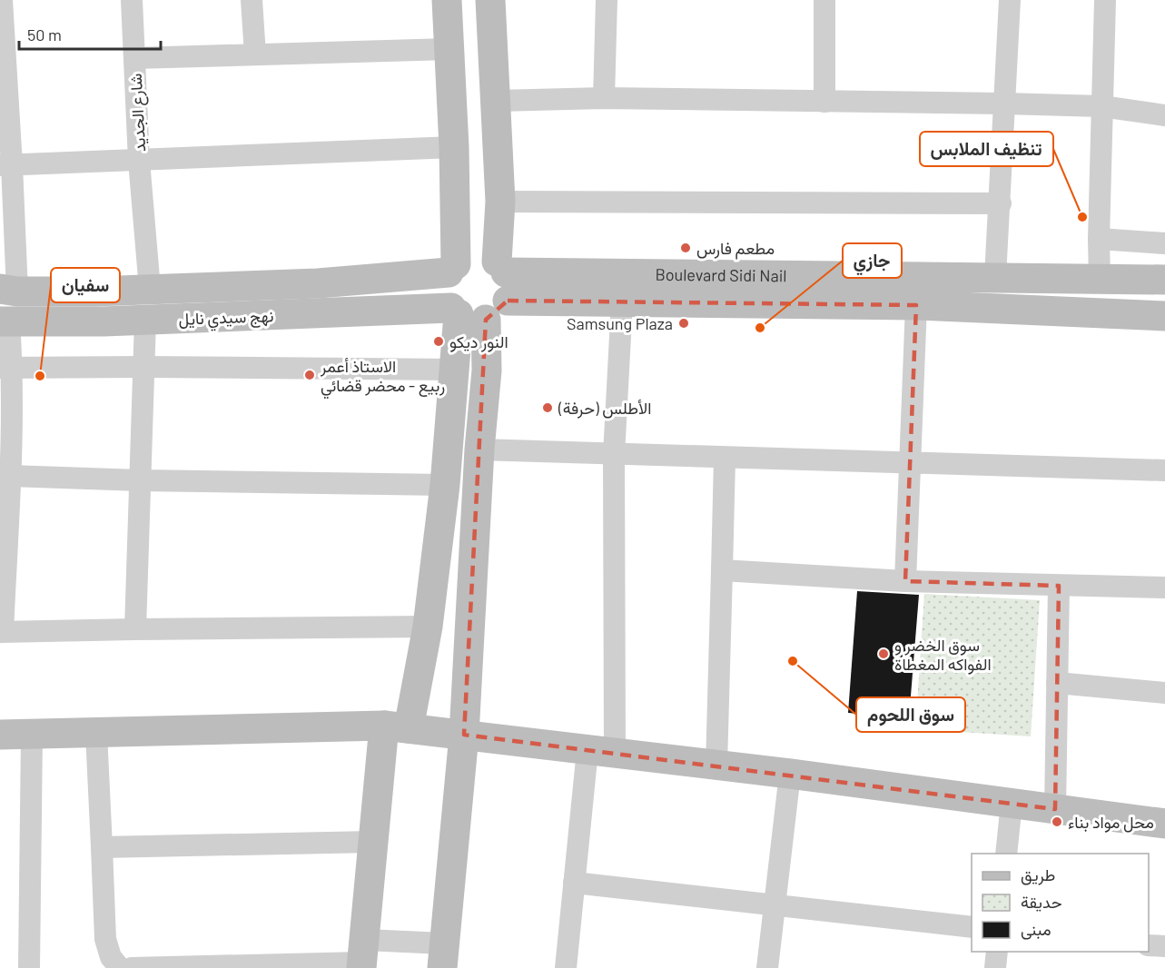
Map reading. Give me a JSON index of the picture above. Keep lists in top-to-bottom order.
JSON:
{
  "streets": {
    "street": ["شارع الجديد", "Boulevard Sidi Nail", "نهج سيدي نايل"]
  },
  "crossings": [
    ["شارع الجديد", "نهج سيدي نايل"],
    ["Boulevard Sidi Nail", "نهج سيدي نايل"]
  ],
  "places": [
    "تنظيف الملابس",
    "مطعم فارس",
    "Samsung Plaza",
    "جازي",
    "النور ديكو",
    "الاستاذ أعمر ربيع - محضر قضائي",
    "سفيان",
    "الأطلس (حرفة)",
    "سوق الخضر و الفواكه المغطاة",
    "سوق اللحوم",
    "محل مواد بناء"
  ],
  "legend": ["طريق", "حديقة", "مبنى"],
  "scale_bar": "50 m"
}
